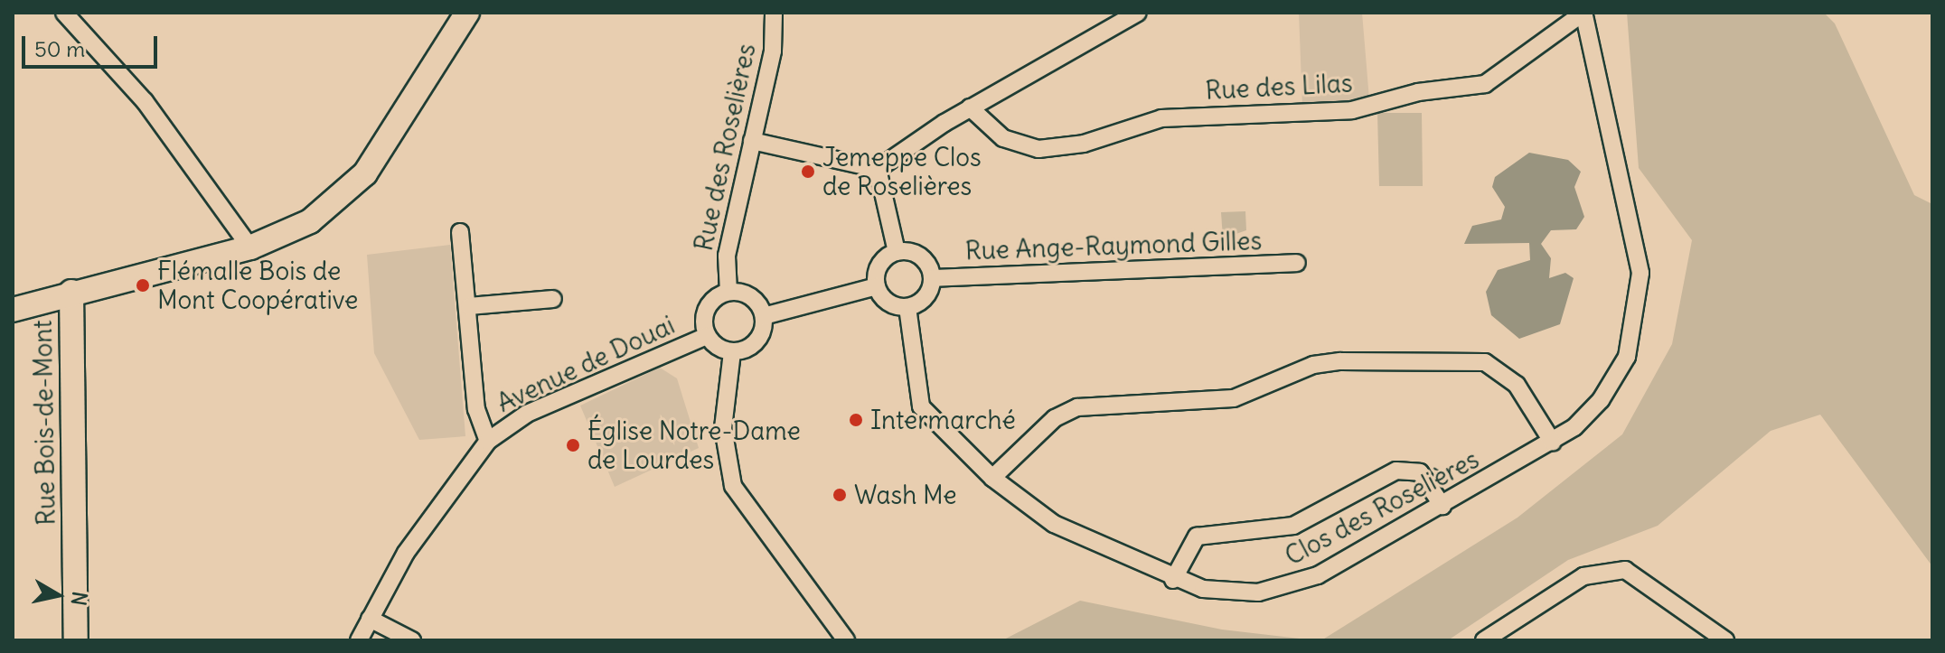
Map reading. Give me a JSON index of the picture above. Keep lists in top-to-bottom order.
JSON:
{
  "streets": {
    "street": [
      "Rue des Lilas",
      "Rue des Roselières",
      "Rue Ange-Raymond Gilles",
      "Avenue de Douai",
      "Rue Bois-de-Mont",
      "Clos des Roselières"
    ]
  },
  "crossings": [
    ["Rue des Lilas", "Clos des Roselières"],
    ["Rue des Roselières", "Avenue de Douai"],
    ["Rue Ange-Raymond Gilles", "Clos des Roselières"]
  ],
  "places": [
    "Jemeppe Clos de Roselières",
    "Flémalle Bois de Mont Coopérative",
    "Intermarché",
    "Église Notre-Dame de Lourdes",
    "Wash Me"
  ],
  "scale_bar": "50 m",
  "north": "right"
}
